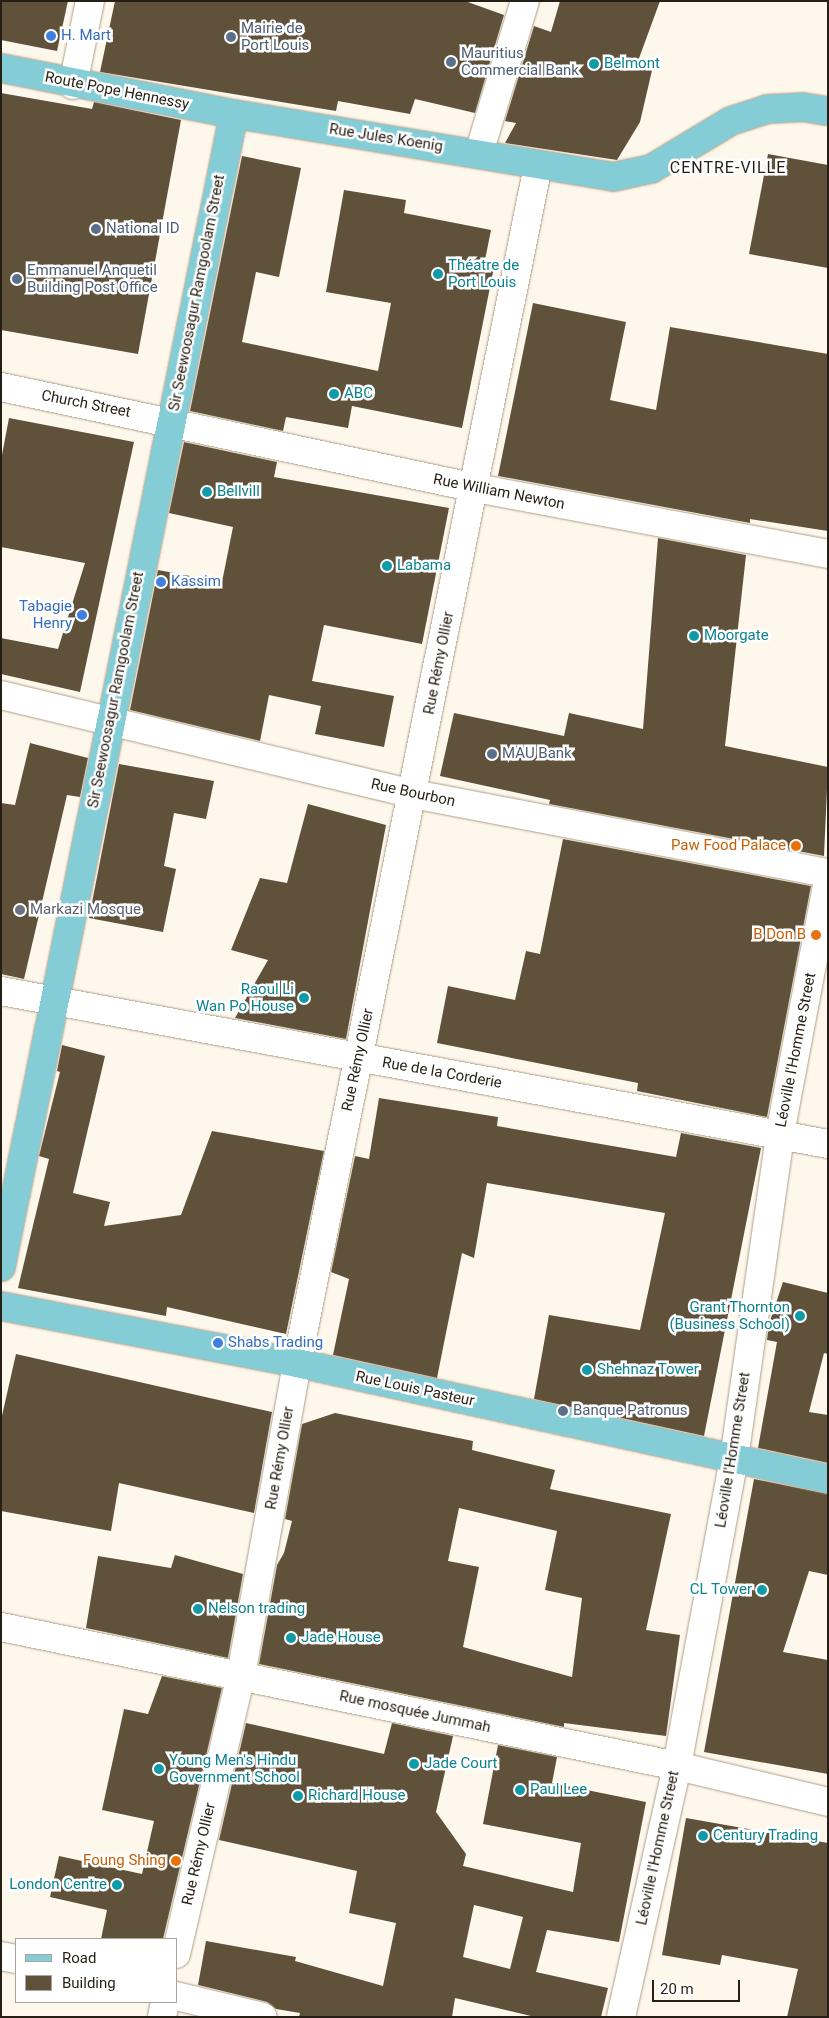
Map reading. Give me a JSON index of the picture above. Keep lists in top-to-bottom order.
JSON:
{
  "streets": {
    "main road": [
      "Route Pope Hennessy",
      "Rue Jules Koenig",
      "Sir Seewoosagur Ramgoolam Street",
      "Rue Louis Pasteur"
    ],
    "street": [
      "Church Street",
      "Rue William Newton",
      "Rue Rémy Ollier",
      "Rue Bourbon",
      "Léoville l'Homme Street",
      "Rue de la Corderie",
      "Rue mosquée Jummah"
    ]
  },
  "crossings": [
    ["Route Pope Hennessy", "Rue Jules Koenig"],
    ["Route Pope Hennessy", "Sir Seewoosagur Ramgoolam Street"],
    ["Rue Jules Koenig", "Sir Seewoosagur Ramgoolam Street"],
    ["Rue Jules Koenig", "Rue Rémy Ollier"],
    ["Sir Seewoosagur Ramgoolam Street", "Church Street"],
    ["Sir Seewoosagur Ramgoolam Street", "Rue William Newton"],
    ["Sir Seewoosagur Ramgoolam Street", "Rue Bourbon"],
    ["Sir Seewoosagur Ramgoolam Street", "Rue de la Corderie"],
    ["Church Street", "Rue William Newton"],
    ["Rue William Newton", "Rue Rémy Ollier"],
    ["Rue Rémy Ollier", "Rue Bourbon"],
    ["Rue Rémy Ollier", "Rue de la Corderie"],
    ["Rue Rémy Ollier", "Rue Louis Pasteur"],
    ["Rue Rémy Ollier", "Rue mosquée Jummah"],
    ["Léoville l'Homme Street", "Rue de la Corderie"],
    ["Léoville l'Homme Street", "Rue Louis Pasteur"],
    ["Léoville l'Homme Street", "Rue mosquée Jummah"]
  ],
  "districts": ["CENTRE-VILLE"],
  "places": [
    "H. Mart",
    "Mairie de Port Louis",
    "Mauritius Commercial Bank",
    "Belmont",
    "National ID",
    "Théatre de Port Louis",
    "Emmanuel Anquetil Building Post Office",
    "ABC",
    "Bellvill",
    "Labama",
    "Kassim",
    "Tabagie Henry",
    "Moorgate",
    "MAU Bank",
    "Paw Food Palace",
    "Markazi Mosque",
    "B Don B",
    "Raoul Li Wan Po House",
    "Grant Thornton (Business School)",
    "Shabs Trading",
    "Shehnaz Tower",
    "Banque Patronus",
    "CL Tower",
    "Nelson trading",
    "Jade House",
    "Jade Court",
    "Young Men's Hindu Government School",
    "Paul Lee",
    "Richard House",
    "Century Trading",
    "Foung Shing",
    "London Centre"
  ],
  "legend": ["Road", "Building"],
  "scale_bar": "20 m"
}
